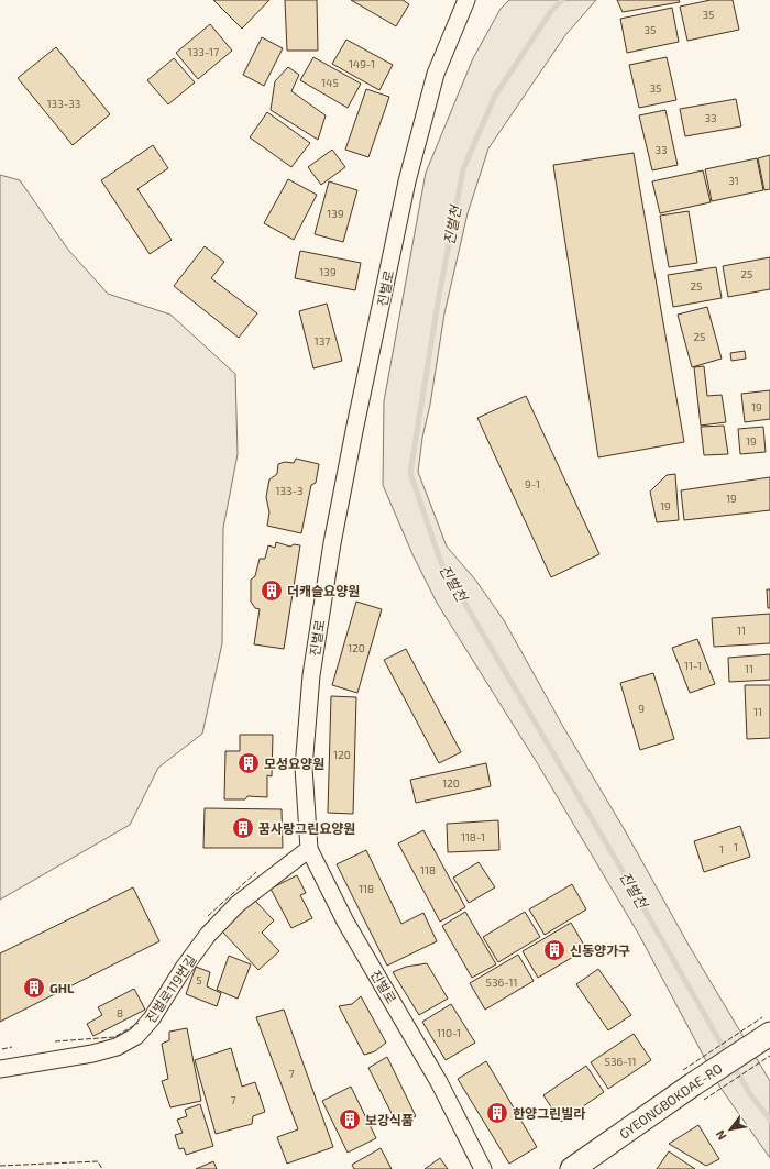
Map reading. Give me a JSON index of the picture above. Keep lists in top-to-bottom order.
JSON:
{
  "streets": {
    "street": ["진벌로", "진벌로119번길", "GYEONGBOKDAE-RO"]
  },
  "crossings": [
    ["진벌로", "진벌로119번길"]
  ],
  "water": ["진벌천"],
  "places": {
    "building": [
      "더캐슬요양원",
      "모성요양원",
      "꿈사랑그린요양원",
      "신동양가구",
      "GHL",
      "한양그린빌라",
      "보강식품"
    ]
  },
  "house_numbers": [
    "35",
    "35",
    "133-17",
    "149-1",
    "145",
    "35",
    "133-33",
    "33",
    "33",
    "31",
    "139",
    "139",
    "25",
    "25",
    "25",
    "137",
    "19",
    "19",
    "9-1",
    "133-3",
    "19",
    "19",
    "11",
    "120",
    "11-1",
    "11",
    "9",
    "11",
    "120",
    "120",
    "118-1",
    "1",
    "1",
    "118",
    "118",
    "5",
    "536-11",
    "8",
    "110-1",
    "536-11",
    "7",
    "7"
  ],
  "north": "bottom left"
}
